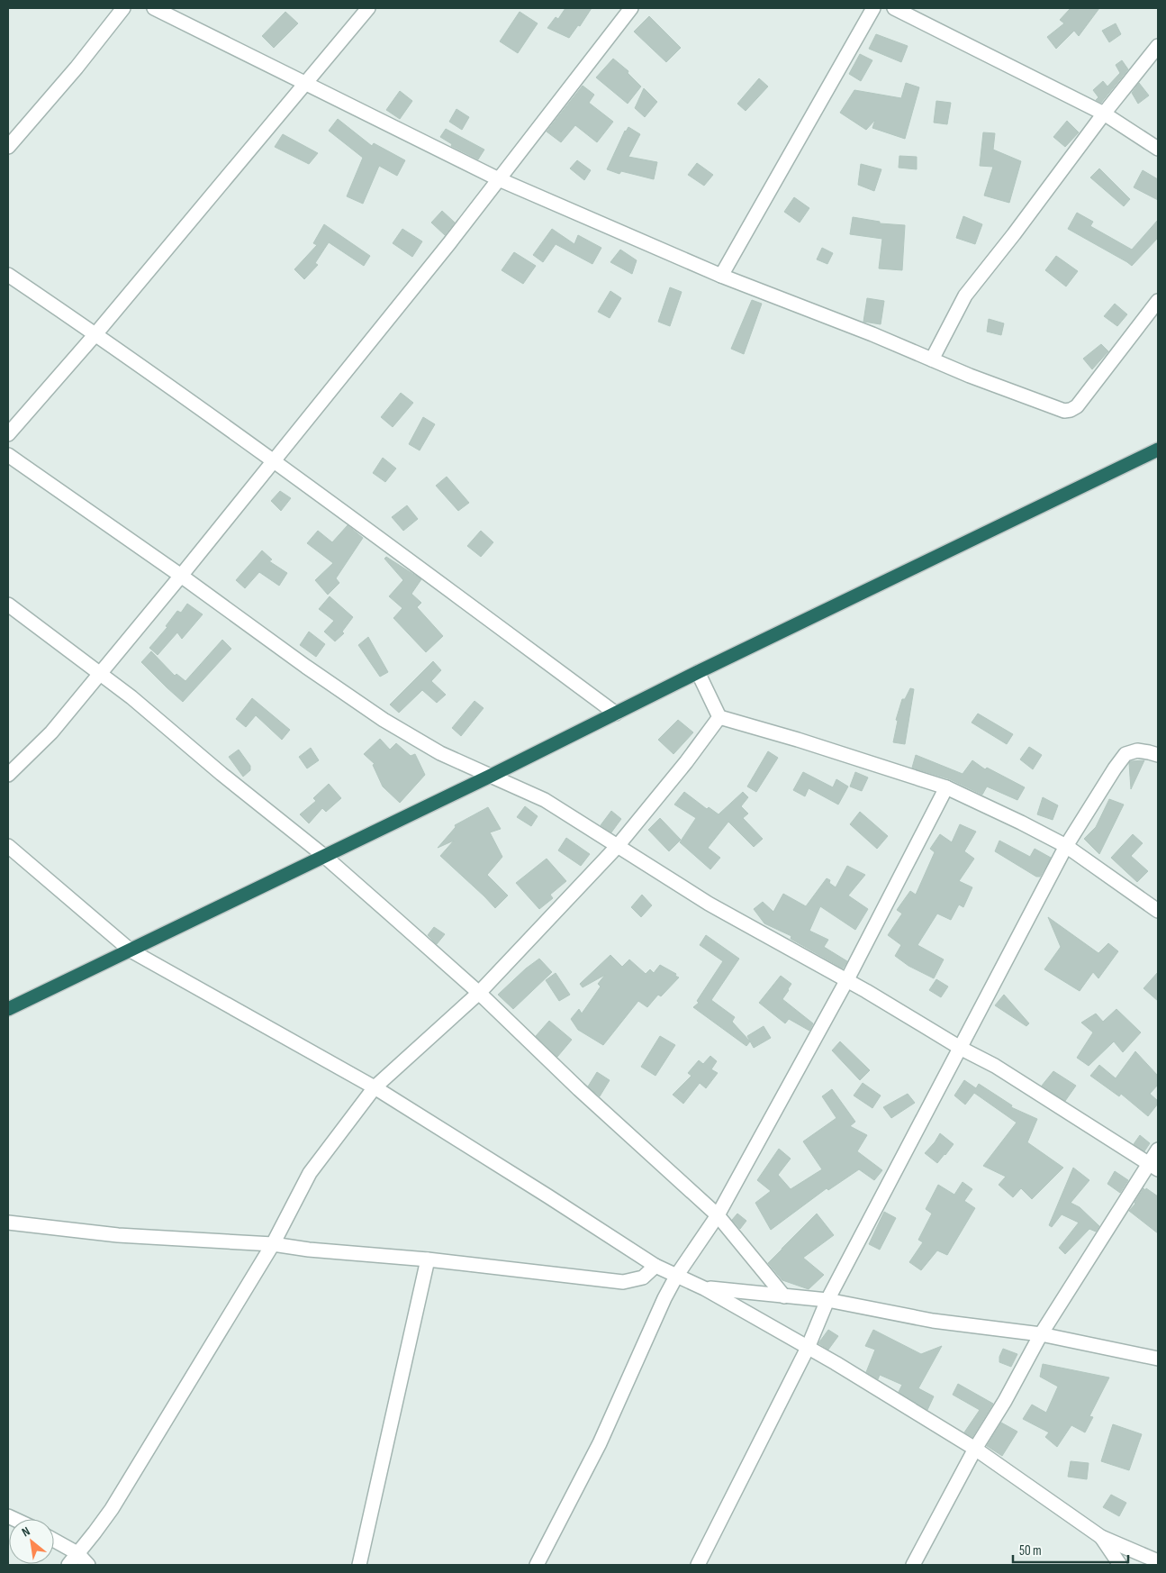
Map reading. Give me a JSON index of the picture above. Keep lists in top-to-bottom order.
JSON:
{
  "scale_bar": "50 m",
  "north": "top left"
}
